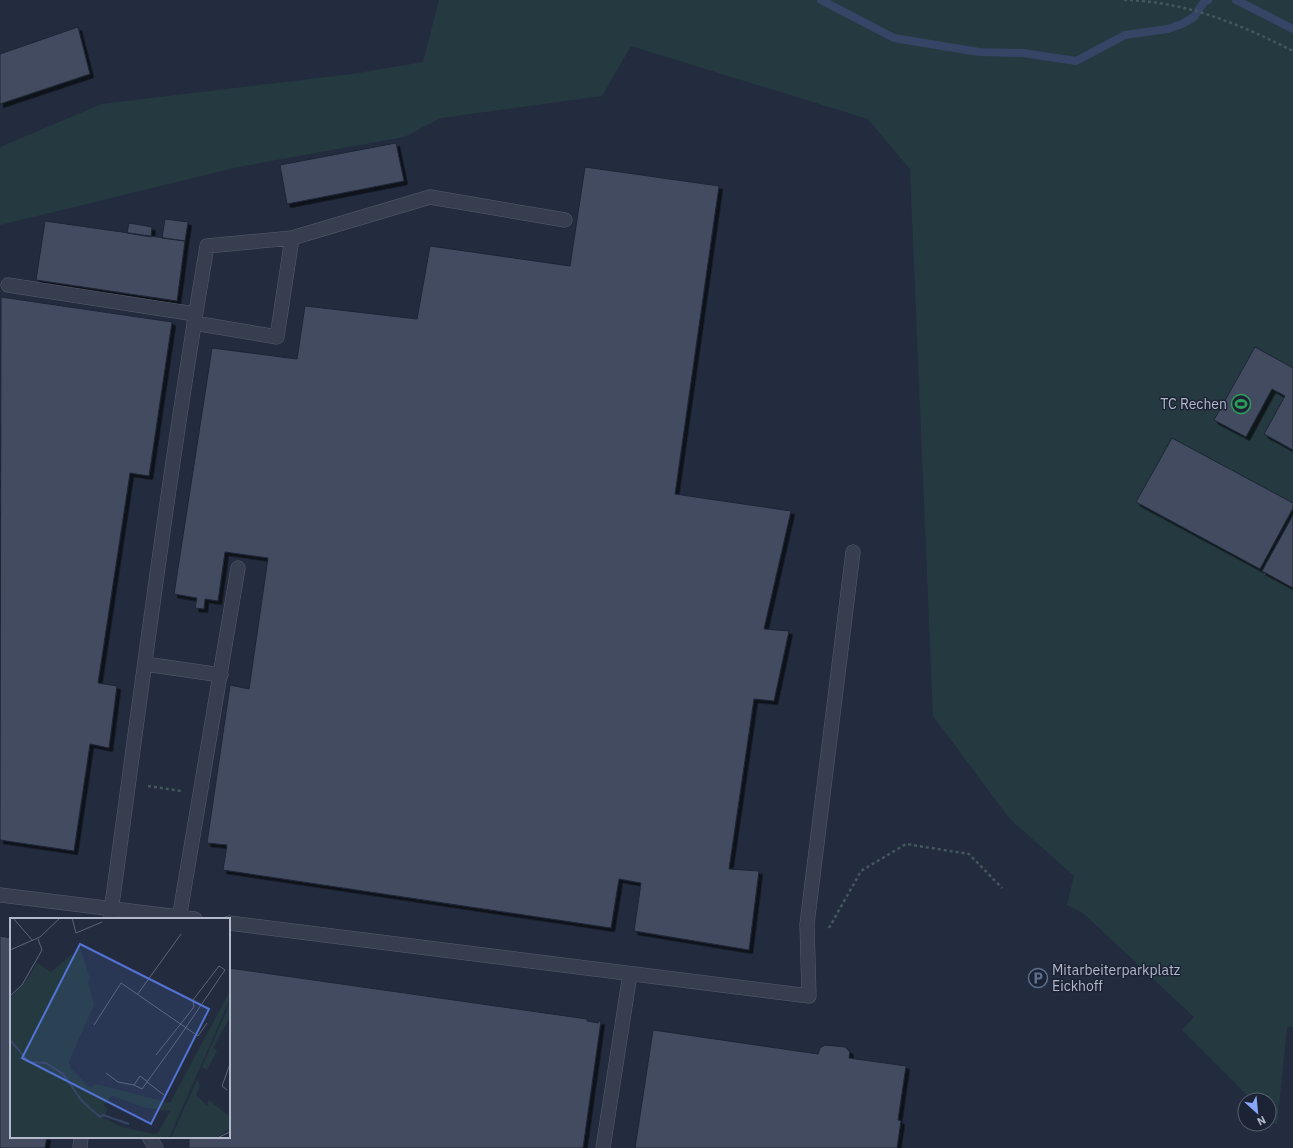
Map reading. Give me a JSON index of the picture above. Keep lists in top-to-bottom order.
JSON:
{
  "places": {
    "sports": ["TC Rechen"],
    "parking": ["Mitarbeiterparkplatz Eickhoff"]
  },
  "north": "bottom right"
}
